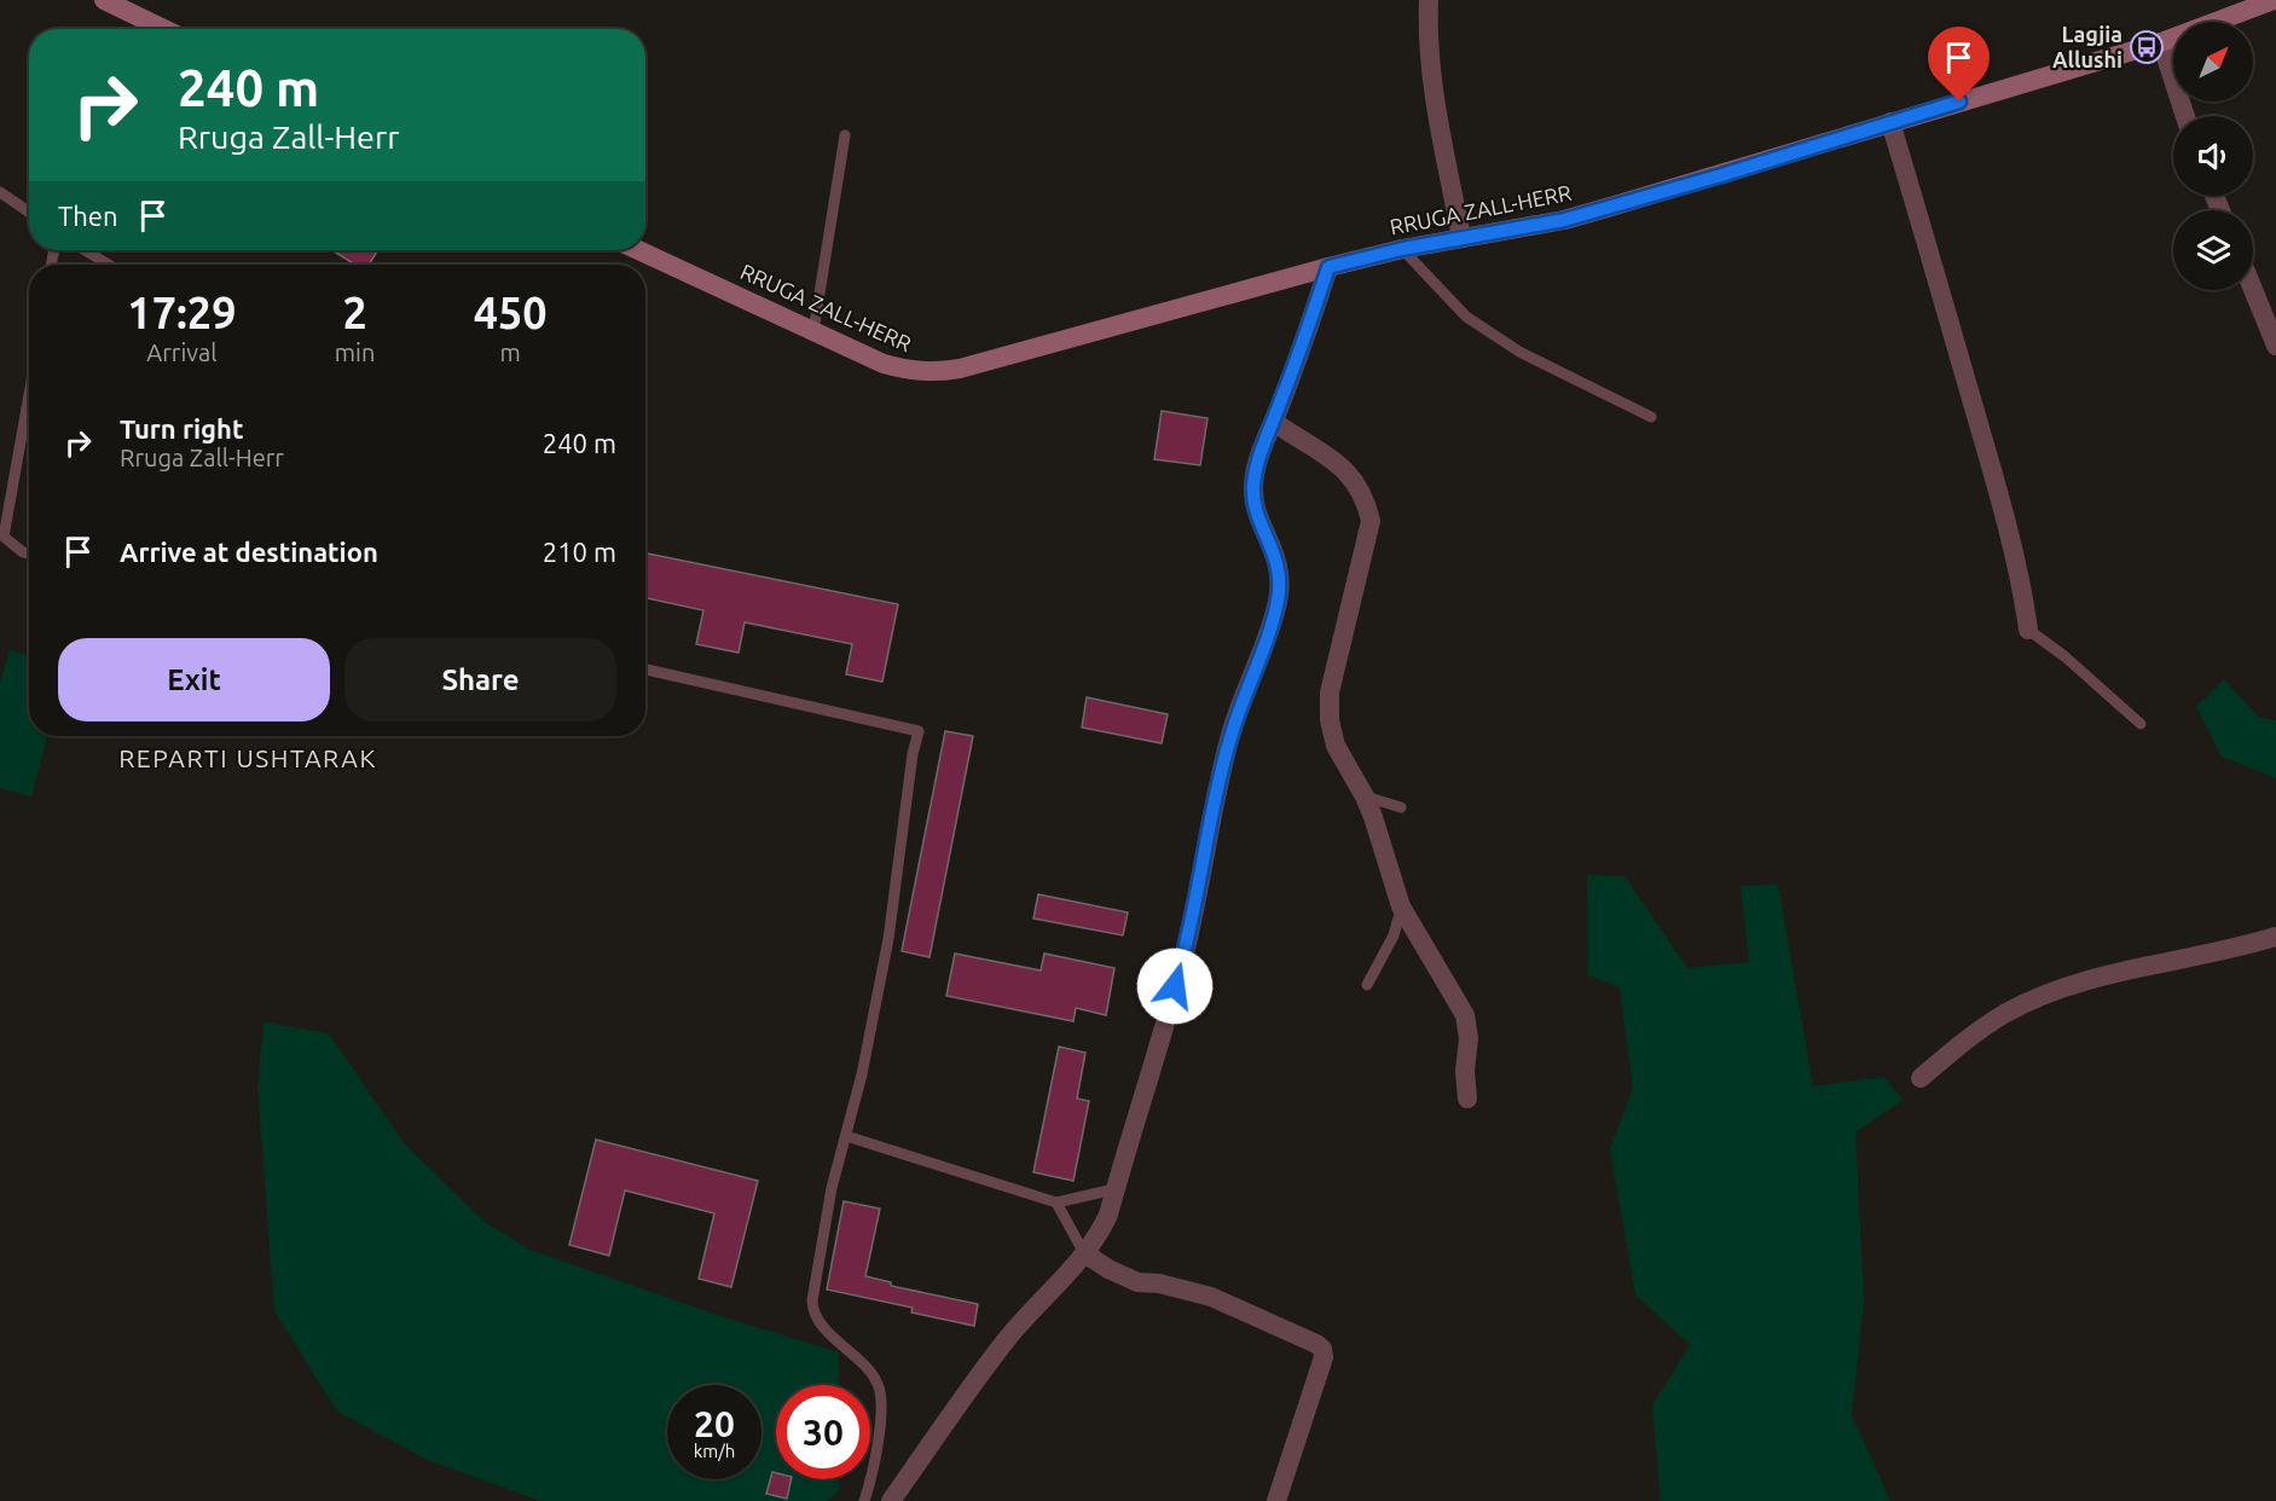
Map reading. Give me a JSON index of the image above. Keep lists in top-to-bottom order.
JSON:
{
  "streets": {
    "main road": ["RRUGA ZALL-HERR"]
  },
  "districts": ["REPARTI USHTARAK"],
  "places": {
    "bus stop": ["Lagjia Allushi"]
  },
  "north": "top right",
  "page": {
    "turn": ["240 m", "Rruga Zall-Herr"],
    "then": "Then",
    "eta": [
      "17:29",
      "Arrival",
      "2",
      "min",
      "450",
      "m"
    ],
    "list": [
      {
        "name": "Turn right",
        "note": "Rruga Zall-Herr",
        "value": "240 m"
      },
      {
        "name": "Arrive at destination",
        "value": "210 m"
      }
    ],
    "buttons": ["Exit", "Share"],
    "speed": "20 km/h",
    "limit": "30"
  }
}
